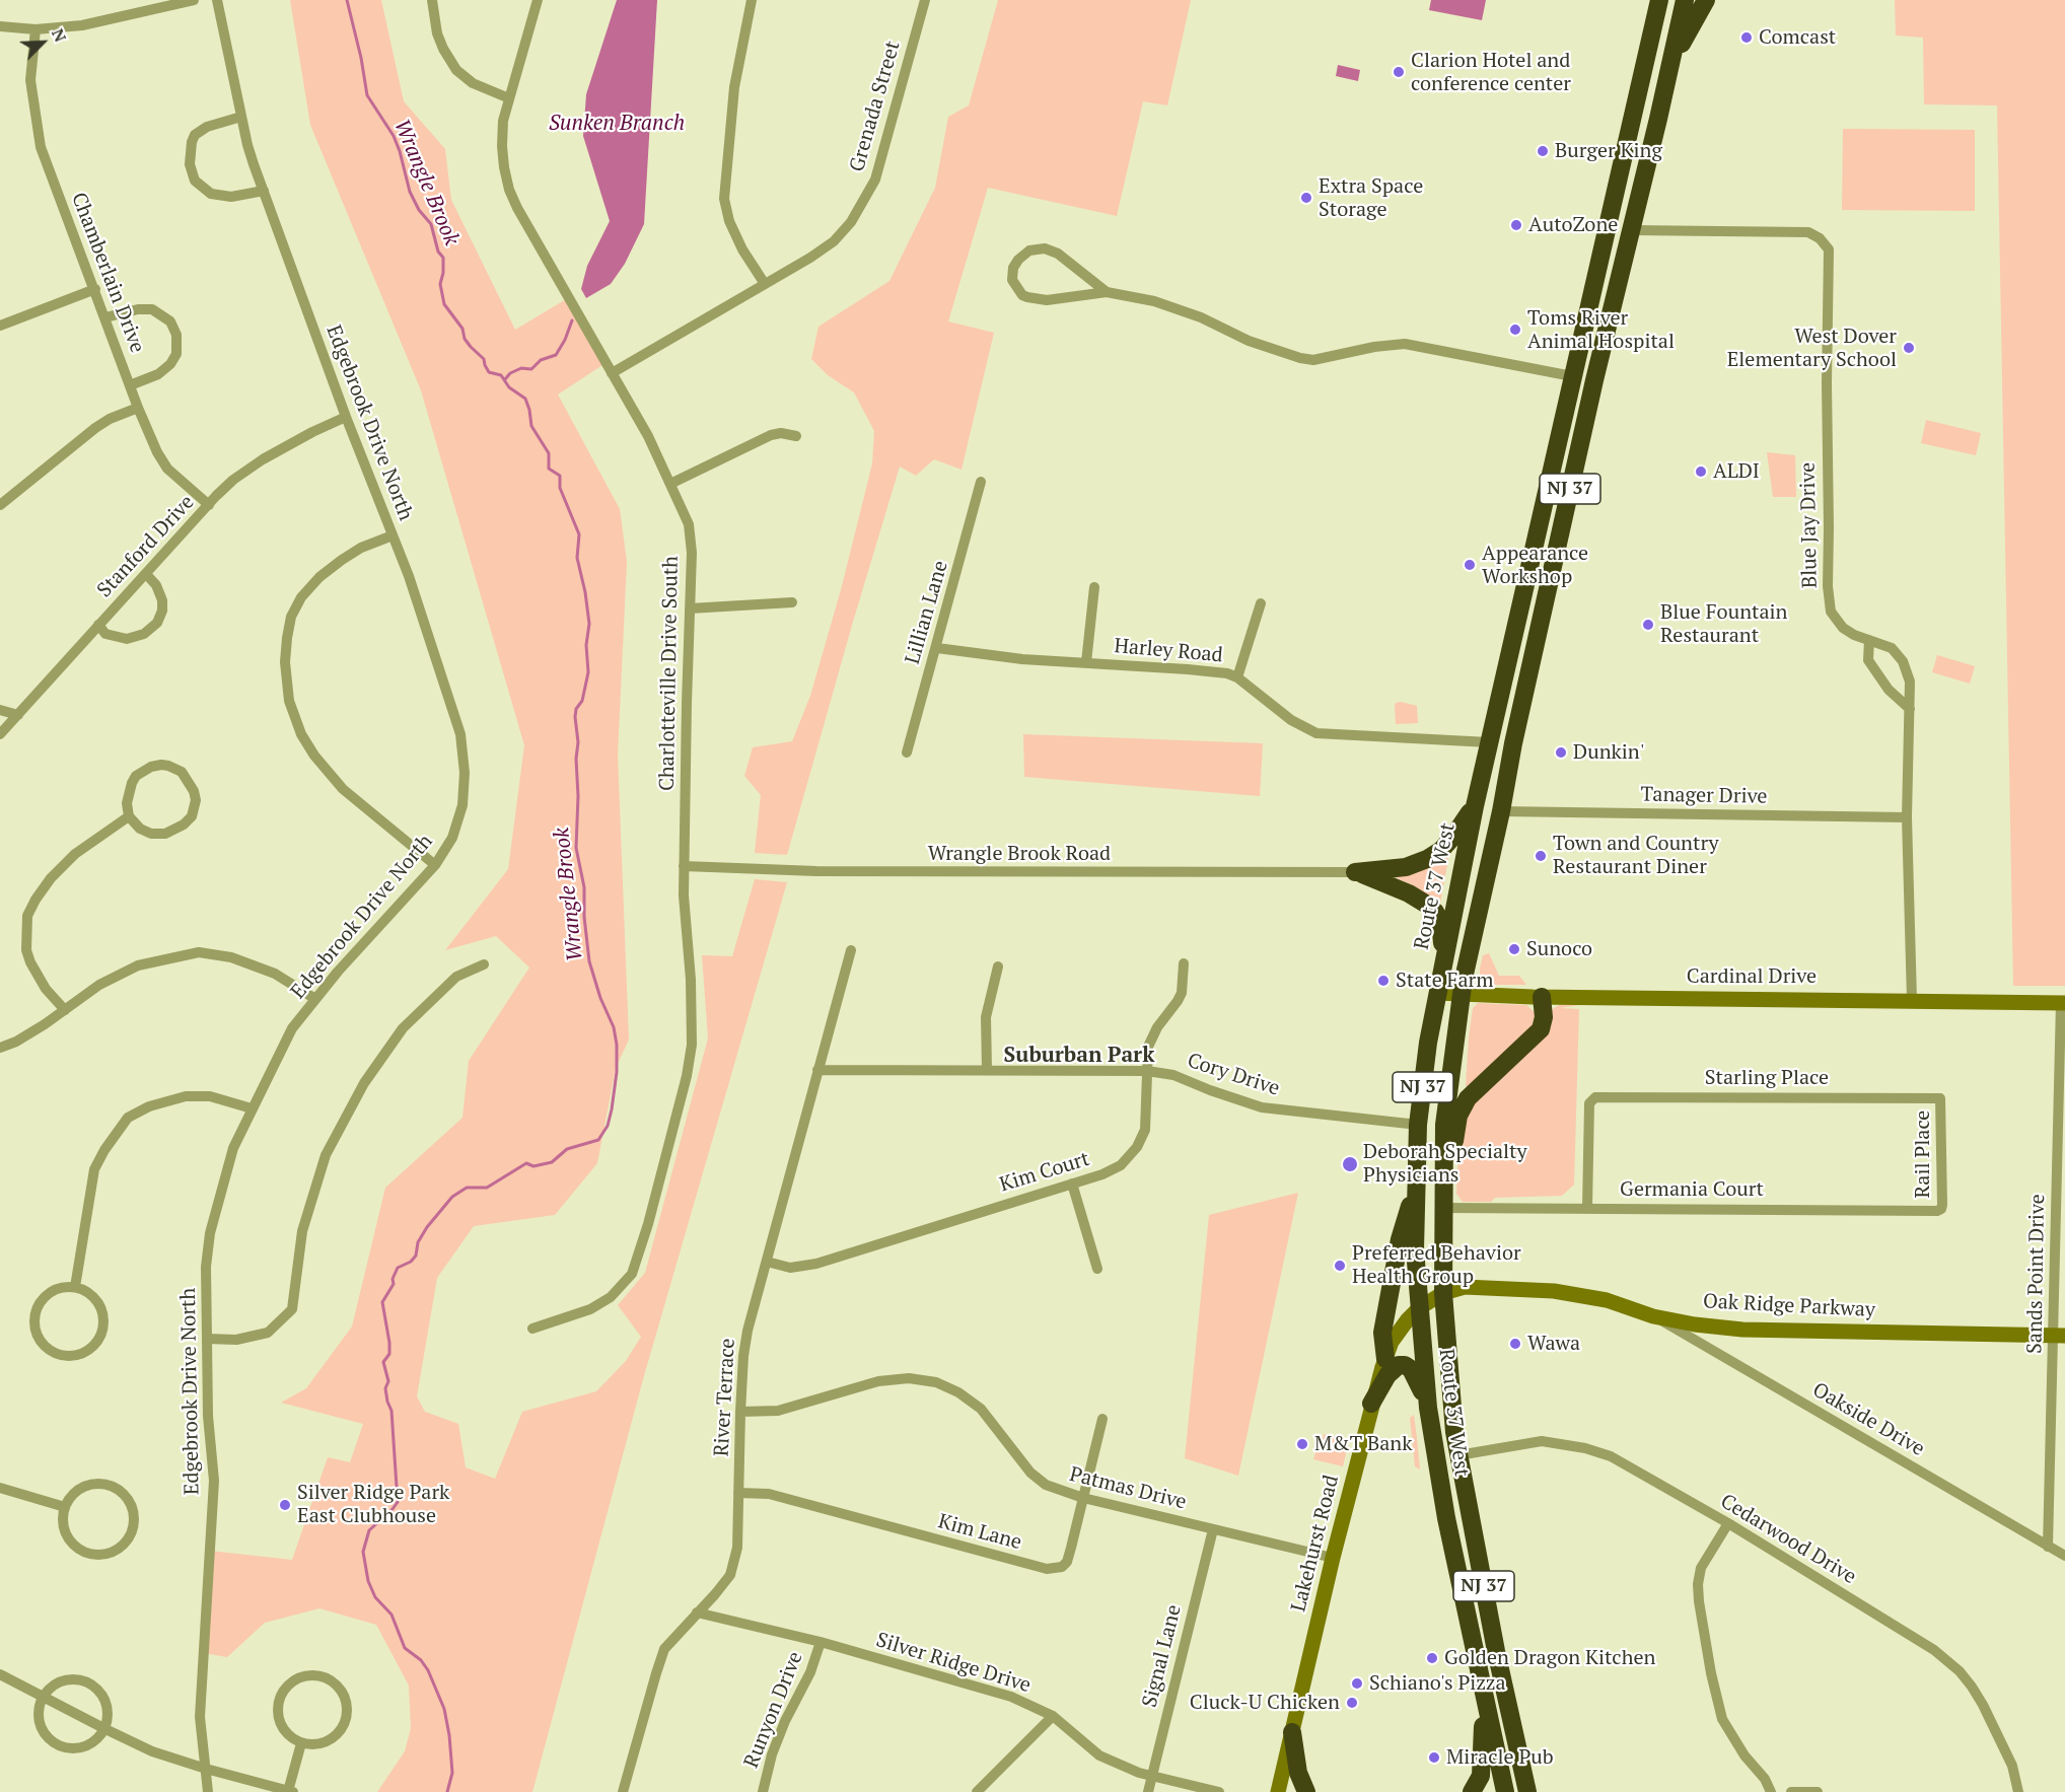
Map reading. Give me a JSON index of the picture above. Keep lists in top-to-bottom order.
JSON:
{
  "streets": {
    "highway": ["NJ 37", "Route 37 West"],
    "main road": ["Cardinal Drive", "Oak Ridge Parkway", "Lakehurst Road"],
    "street": [
      "Grenada Street",
      "Chamberlain Drive",
      "Edgebrook Drive North",
      "Blue Jay Drive",
      "Stanford Drive",
      "Lillian Lane",
      "Harley Road",
      "Charlotteville Drive South",
      "Tanager Drive",
      "Wrangle Brook Road",
      "Cory Drive",
      "Starling Place",
      "Rail Place",
      "Kim Court",
      "Germania Court",
      "Sands Point Drive",
      "River Terrace",
      "Oakside Drive",
      "Patmas Drive",
      "Kim Lane",
      "Cedarwood Drive",
      "Signal Lane",
      "Silver Ridge Drive",
      "Runyon Drive"
    ]
  },
  "crossings": [
    ["Grenada Street", "Charlotteville Drive South"],
    ["Chamberlain Drive", "Stanford Drive"],
    ["Edgebrook Drive North", "Stanford Drive"],
    ["Blue Jay Drive", "Tanager Drive"],
    ["Blue Jay Drive", "Route 37 West"],
    ["Blue Jay Drive", "Cardinal Drive"],
    ["Lillian Lane", "Harley Road"],
    ["Harley Road", "Route 37 West"],
    ["Charlotteville Drive South", "Wrangle Brook Road"],
    ["Tanager Drive", "Route 37 West"],
    ["Route 37 West", "Cardinal Drive"],
    ["Route 37 West", "Cory Drive"],
    ["Route 37 West", "Germania Court"],
    ["Route 37 West", "Oak Ridge Parkway"],
    ["Route 37 West", "Cedarwood Drive"],
    ["Route 37 West", "Lakehurst Road"],
    ["Cardinal Drive", "Sands Point Drive"],
    ["Cory Drive", "Kim Court"],
    ["Cory Drive", "River Terrace"],
    ["Starling Place", "Rail Place"],
    ["Starling Place", "Germania Court"],
    ["Rail Place", "Germania Court"],
    ["Kim Court", "River Terrace"],
    ["Sands Point Drive", "Oak Ridge Parkway"],
    ["Sands Point Drive", "Oakside Drive"],
    ["Oak Ridge Parkway", "Oakside Drive"],
    ["Oak Ridge Parkway", "Lakehurst Road"],
    ["River Terrace", "Patmas Drive"],
    ["River Terrace", "Kim Lane"],
    ["River Terrace", "Silver Ridge Drive"],
    ["Patmas Drive", "Kim Lane"],
    ["Patmas Drive", "Lakehurst Road"],
    ["Patmas Drive", "Signal Lane"],
    ["Signal Lane", "Silver Ridge Drive"],
    ["Silver Ridge Drive", "Runyon Drive"]
  ],
  "districts": ["Suburban Park"],
  "water": ["Sunken Branch", "Wrangle Brook"],
  "places": [
    "Comcast",
    "Clarion Hotel and conference center",
    "Burger King",
    "Extra Space Storage",
    "AutoZone",
    "Toms River Animal Hospital",
    "West Dover Elementary School",
    "ALDI",
    "Appearance Workshop",
    "Blue Fountain Restaurant",
    "Dunkin'",
    "Town and Country Restaurant Diner",
    "Sunoco",
    "State Farm",
    "Deborah Specialty Physicians",
    "Preferred Behavior Health Group",
    "Wawa",
    "M&T Bank",
    "Silver Ridge Park East Clubhouse",
    "Golden Dragon Kitchen",
    "Schiano's Pizza",
    "Cluck-U Chicken",
    "Miracle Pub"
  ],
  "north": "top right"
}
